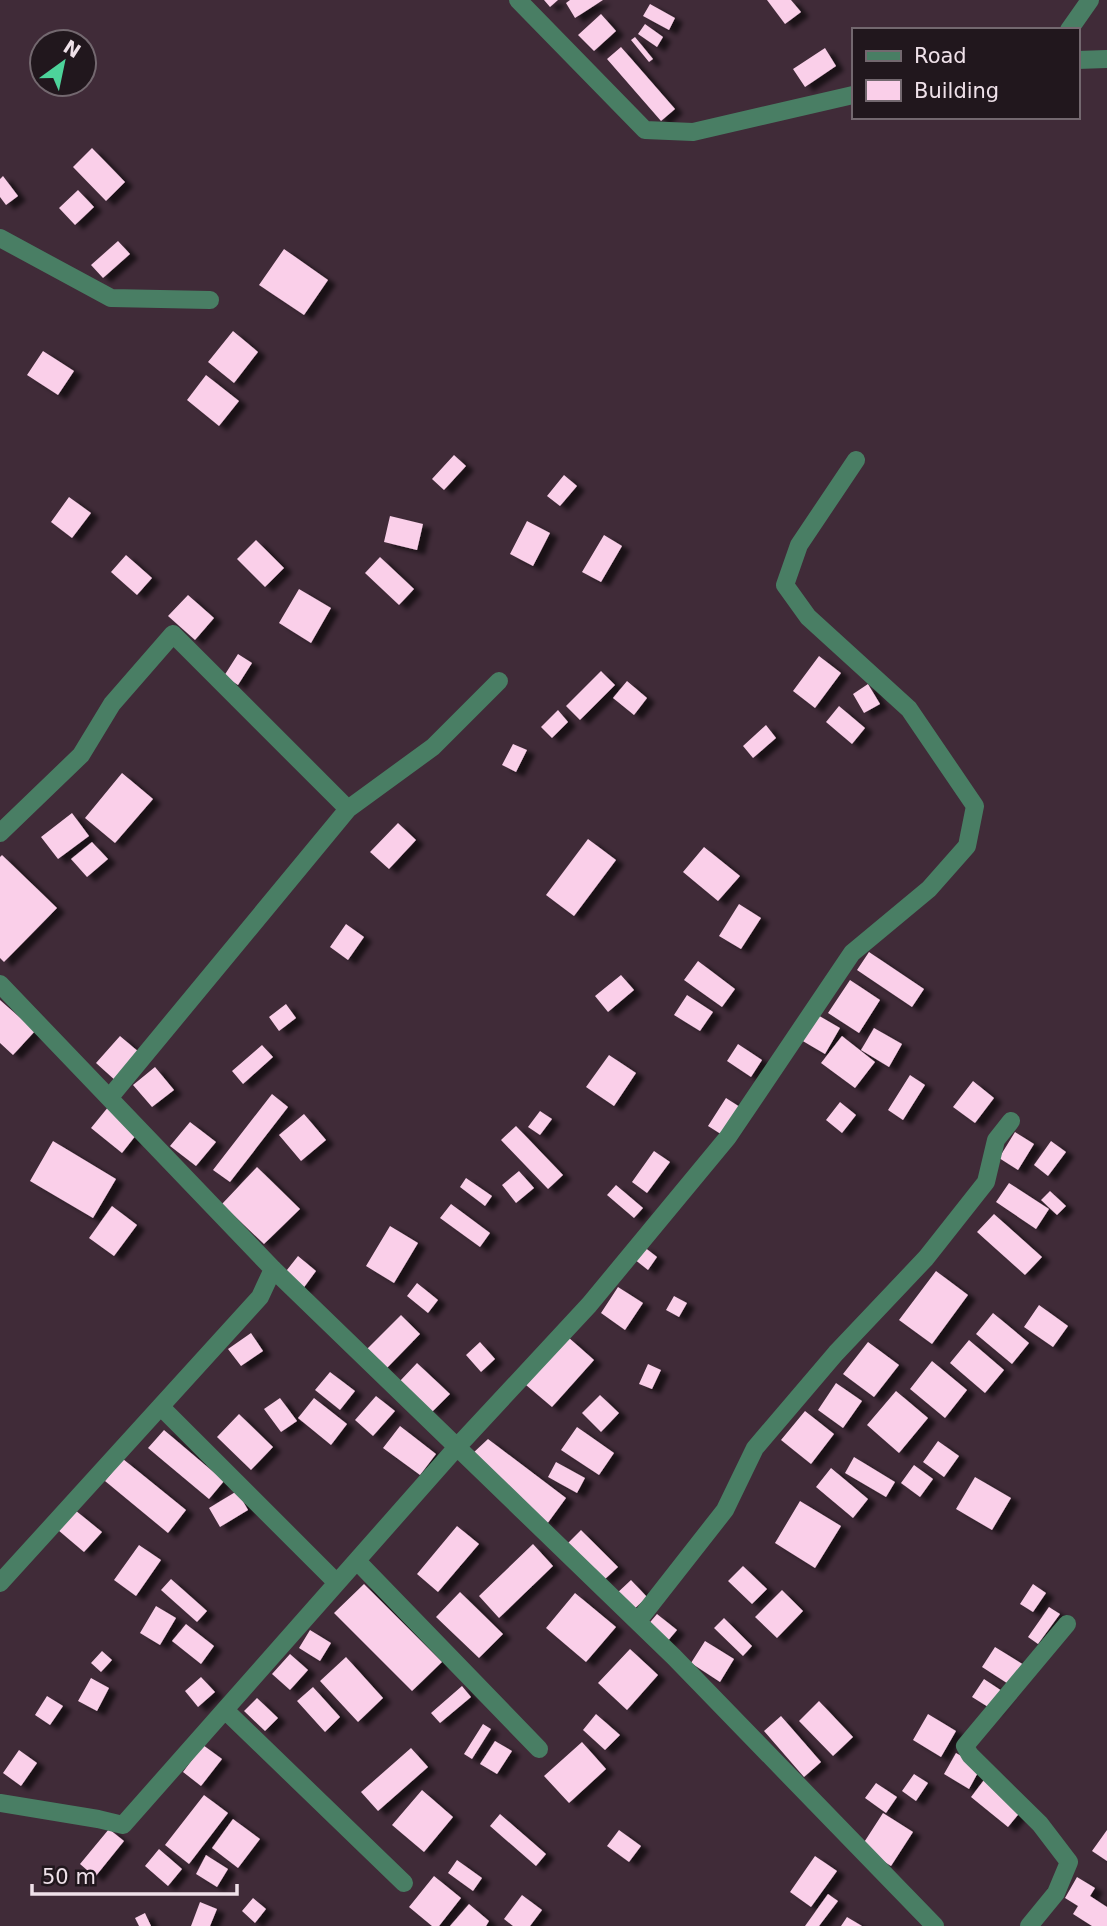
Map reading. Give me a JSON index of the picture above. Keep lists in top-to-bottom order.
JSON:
{
  "legend": ["Road", "Building"],
  "scale_bar": "50 m",
  "north": "top right"
}
